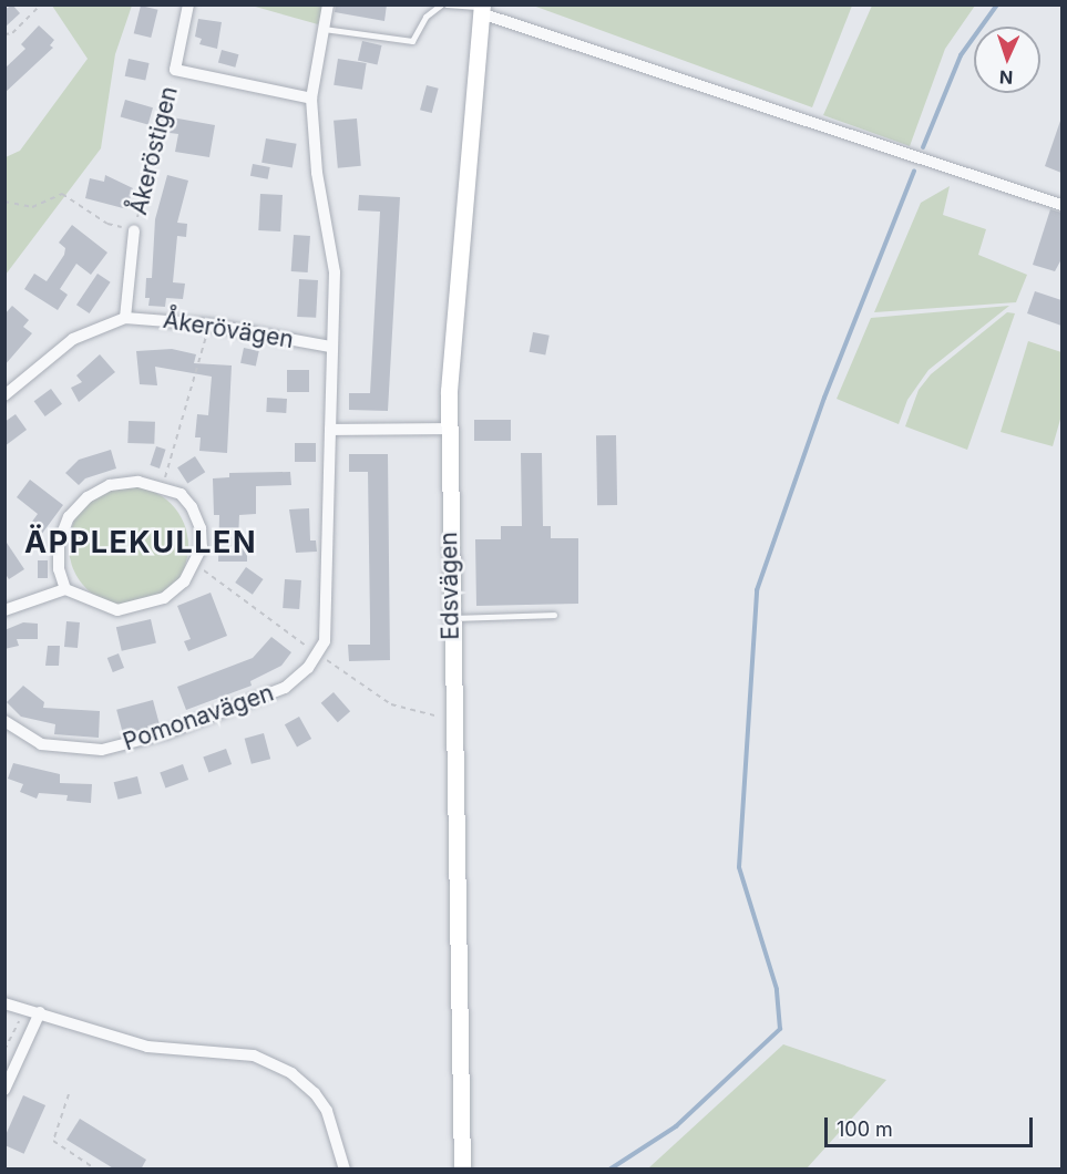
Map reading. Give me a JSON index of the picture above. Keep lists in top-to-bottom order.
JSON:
{
  "streets": {
    "street": ["Åkerövägen", "Edsvägen", "Pomonavägen"],
    "path": ["Åkeröstigen"]
  },
  "crossings": [
    ["Åkerövägen", "Pomonavägen"]
  ],
  "districts": ["ÄPPLEKULLEN"],
  "scale_bar": "100 m",
  "north": "bottom"
}
